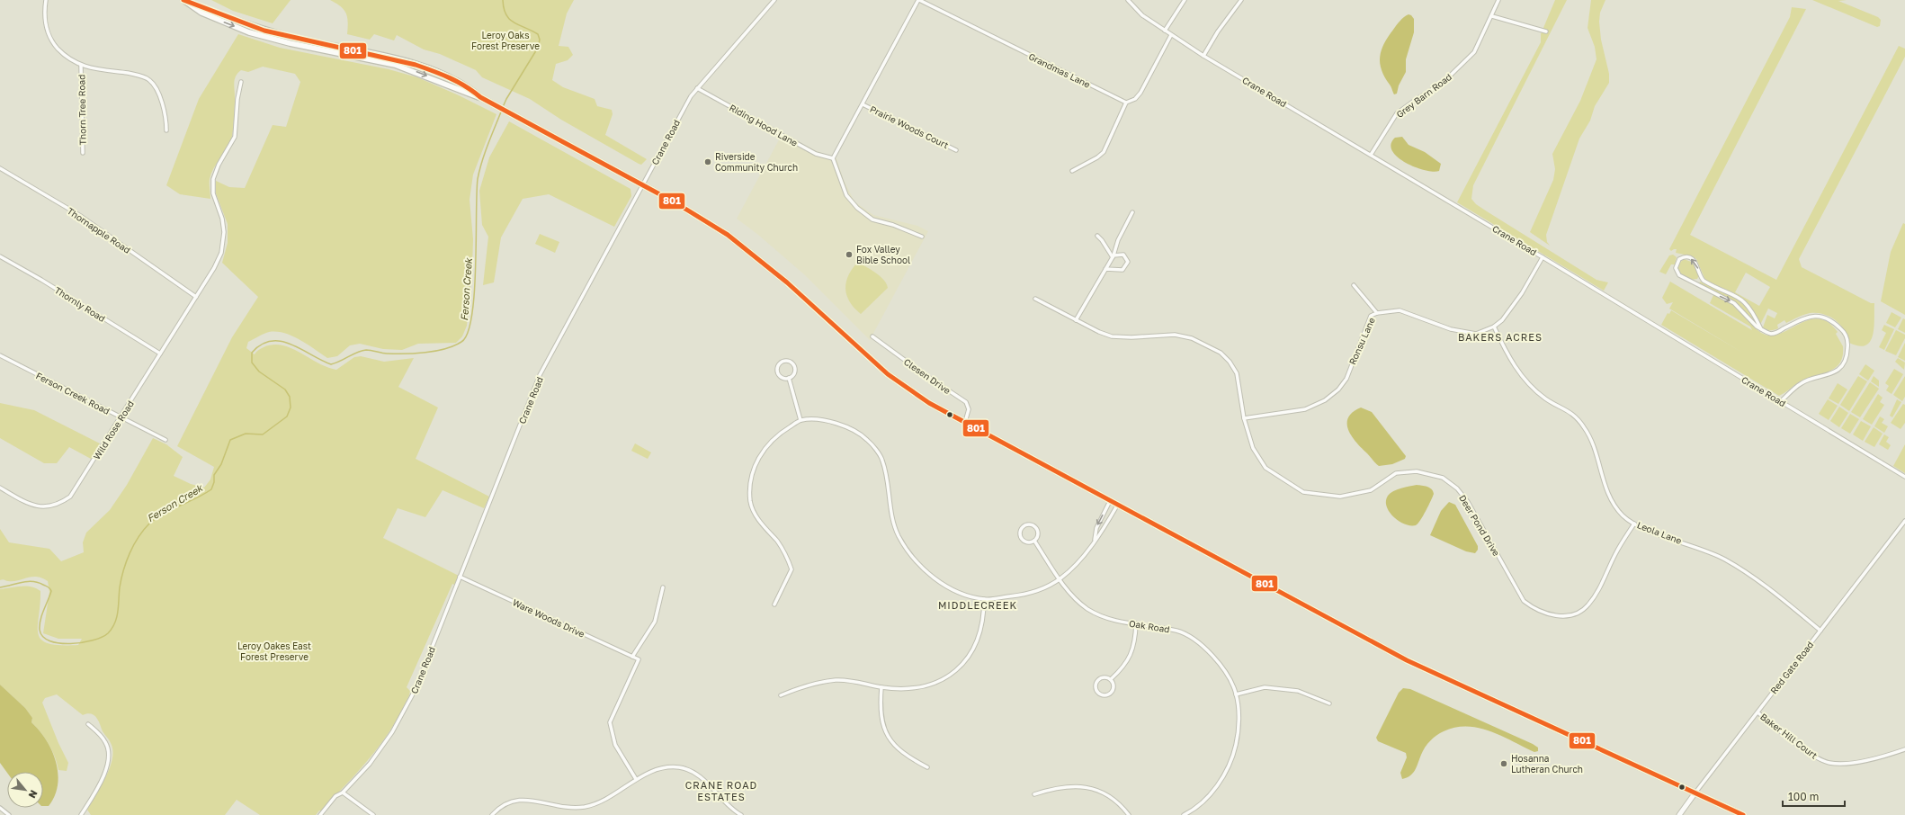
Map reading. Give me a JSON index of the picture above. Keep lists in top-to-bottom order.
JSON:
{
  "streets": {
    "main road": ["Red Gate Road"],
    "street": [
      "Grandmas Lane",
      "Crane Road",
      "Grey Barn Road",
      "Thorn Tree Road",
      "Riding Hood Lane",
      "Prairie Woods Court",
      "Thornapple Road",
      "Thornly Road",
      "Ronsu Lane",
      "Clesen Drive",
      "Ferson Creek Road",
      "Wild Rose Road",
      "Deer Pond Drive",
      "Leola Lane",
      "Ware Woods Drive",
      "Oak Road",
      "Baker Hill Court"
    ]
  },
  "crossings": [
    ["Grandmas Lane", "Prairie Woods Court"],
    ["Crane Road", "Grey Barn Road"],
    ["Crane Road", "Riding Hood Lane"],
    ["Crane Road", "Ronsu Lane"],
    ["Crane Road", "Ware Woods Drive"],
    ["Thornapple Road", "Wild Rose Road"],
    ["Thornly Road", "Wild Rose Road"],
    ["Ronsu Lane", "Deer Pond Drive"],
    ["Ronsu Lane", "Leola Lane"],
    ["Ferson Creek Road", "Wild Rose Road"],
    ["Deer Pond Drive", "Leola Lane"],
    ["Leola Lane", "Red Gate Road"],
    ["Red Gate Road", "Baker Hill Court"]
  ],
  "districts": ["BAKERS ACRES", "MIDDLECREEK", "CRANE ROAD ESTATES"],
  "water": ["Ferson Creek"],
  "parks": ["Leroy Oaks Forest Preserve", "Leroy Oakes East Forest Preserve"],
  "places": ["Riverside Community Church", "Fox Valley Bible School", "Hosanna Lutheran Church"],
  "lines": ["transit line 801"],
  "scale_bar": "100 m",
  "north": "bottom right"
}
